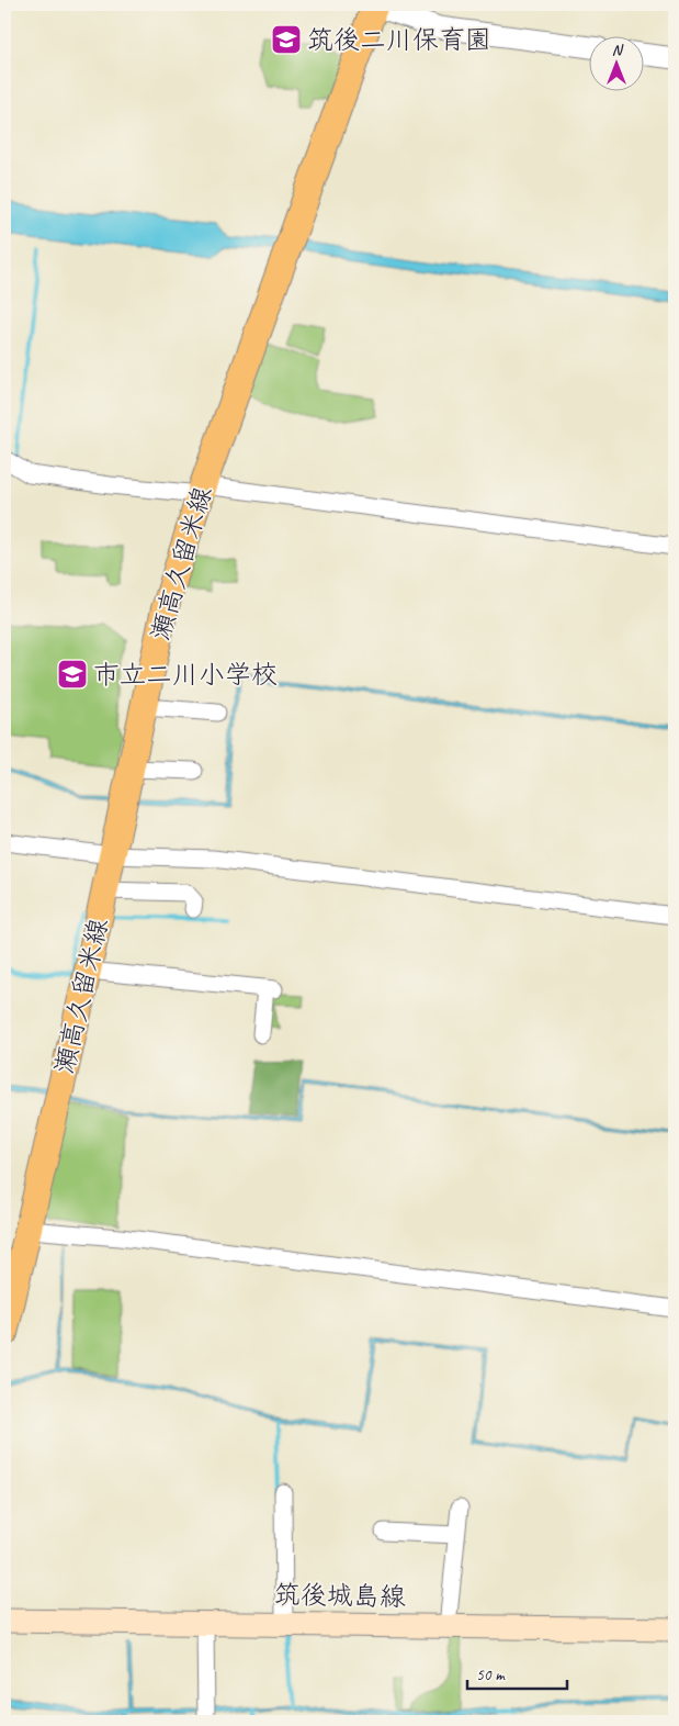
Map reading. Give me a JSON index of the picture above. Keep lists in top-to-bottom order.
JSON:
{
  "streets": {
    "main road": ["瀬高久留米線", "筑後城島線"]
  },
  "places": {
    "school or university": ["筑後二川保育園", "市立二川小学校"]
  },
  "scale_bar": "50 m",
  "north": "top"
}
